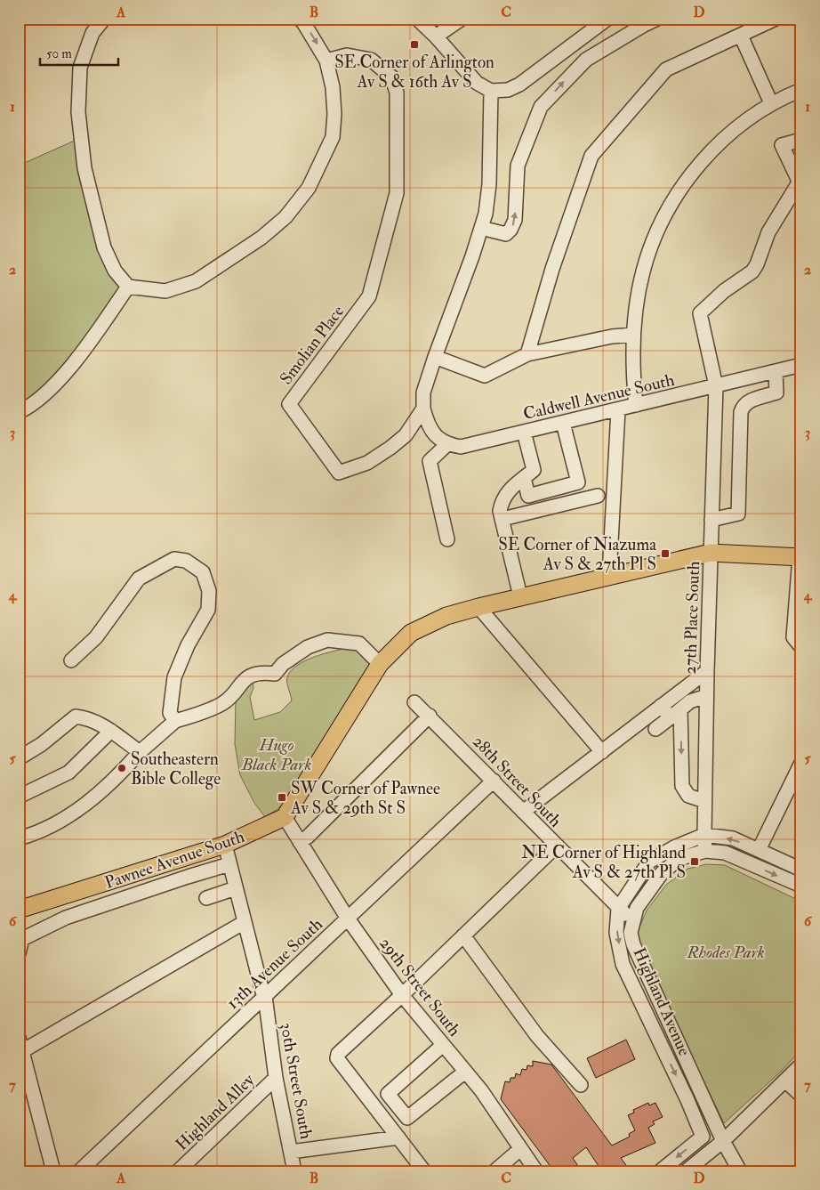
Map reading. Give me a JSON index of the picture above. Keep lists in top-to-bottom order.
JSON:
{
  "streets": {
    "main road": ["Pawnee Avenue South"],
    "street": [
      "Smolian Place",
      "Caldwell Avenue South",
      "27th Place South",
      "28th Street South",
      "13th Avenue South",
      "29th Street South",
      "Highland Avenue",
      "30th Street South",
      "Highland Alley"
    ]
  },
  "crossings": [
    ["Caldwell Avenue South", "27th Place South"],
    ["27th Place South", "Highland Avenue"],
    ["28th Street South", "13th Avenue South"],
    ["28th Street South", "Highland Avenue"],
    ["Pawnee Avenue South", "29th Street South"],
    ["Pawnee Avenue South", "30th Street South"],
    ["13th Avenue South", "29th Street South"],
    ["13th Avenue South", "30th Street South"],
    ["30th Street South", "Highland Alley"]
  ],
  "parks": ["Hugo Black Park", "Rhodes Park"],
  "places": {
    "transit": [
      "SE Corner of Arlington Av S & 16th Av S",
      "SE Corner of Niazuma Av S & 27th Pl S",
      "SW Corner of Pawnee Av S & 29th St S",
      "NE Corner of Highland Av S & 27th Pl S"
    ],
    "other": ["Southeastern Bible College"]
  },
  "scale_bar": "50 m",
  "grid": {
    "columns": [
      "A",
      "B",
      "C",
      "D"
    ],
    "rows": [
      "1",
      "2",
      "3",
      "4",
      "5",
      "6",
      "7"
    ]
  }
}
